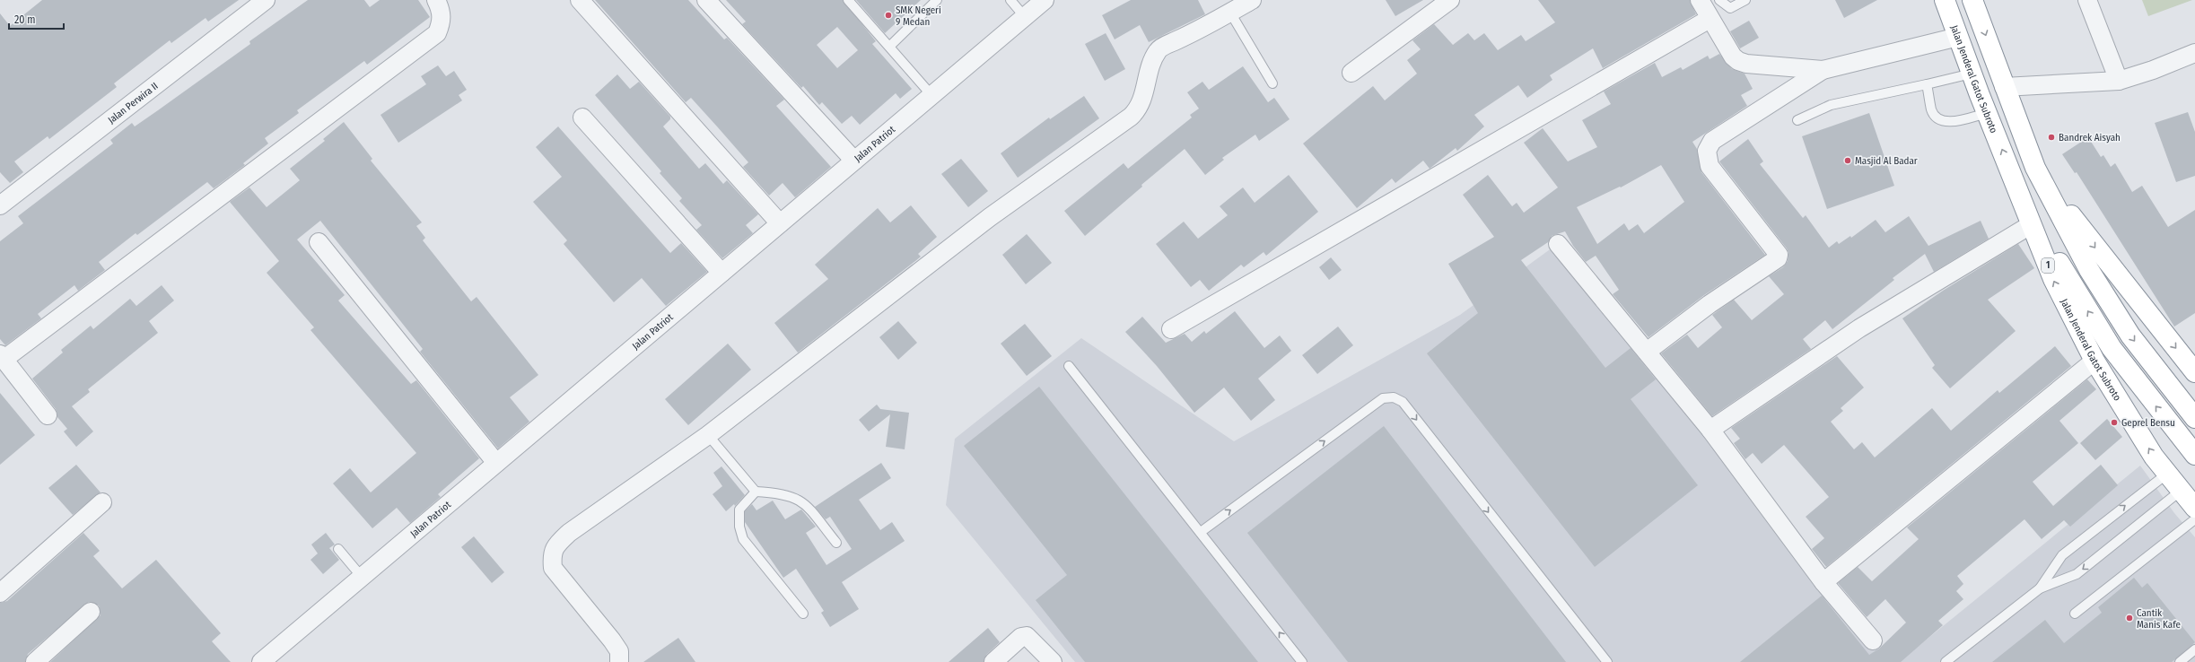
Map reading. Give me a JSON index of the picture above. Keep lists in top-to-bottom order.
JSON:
{
  "streets": {
    "highway": ["Jalan Jenderal Gatot Subroto", "1"],
    "street": ["Jalan Perwira II", "Jalan Patriot"]
  },
  "places": [
    "SMK Negeri 9 Medan",
    "Bandrek Aisyah",
    "Masjid Al Badar",
    "Geprel Bensu",
    "Cantik Manis Kafe"
  ],
  "scale_bar": "20 m"
}
